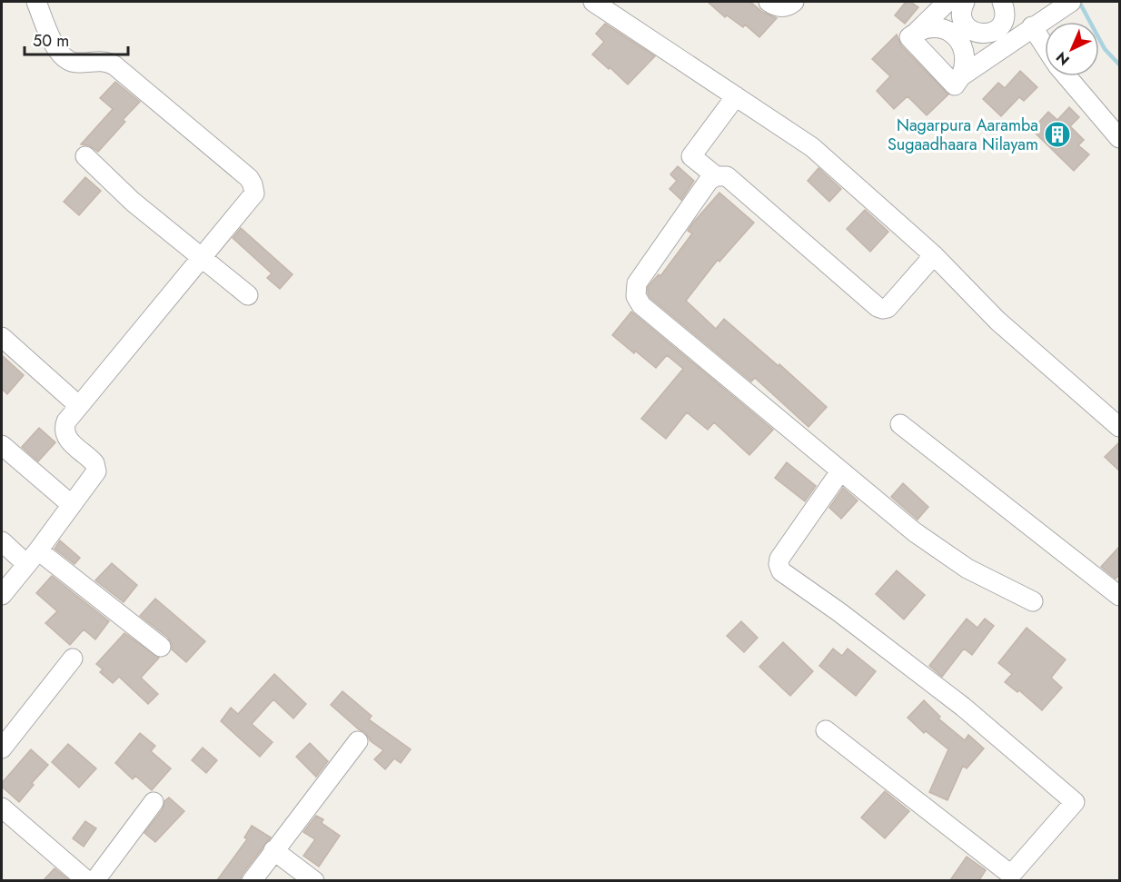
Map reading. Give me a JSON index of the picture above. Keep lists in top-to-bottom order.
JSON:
{
  "places": {
    "building": ["Nagarpura Aaramba Sugaadhaara Nilayam"]
  },
  "scale_bar": "50 m",
  "north": "bottom left"
}
